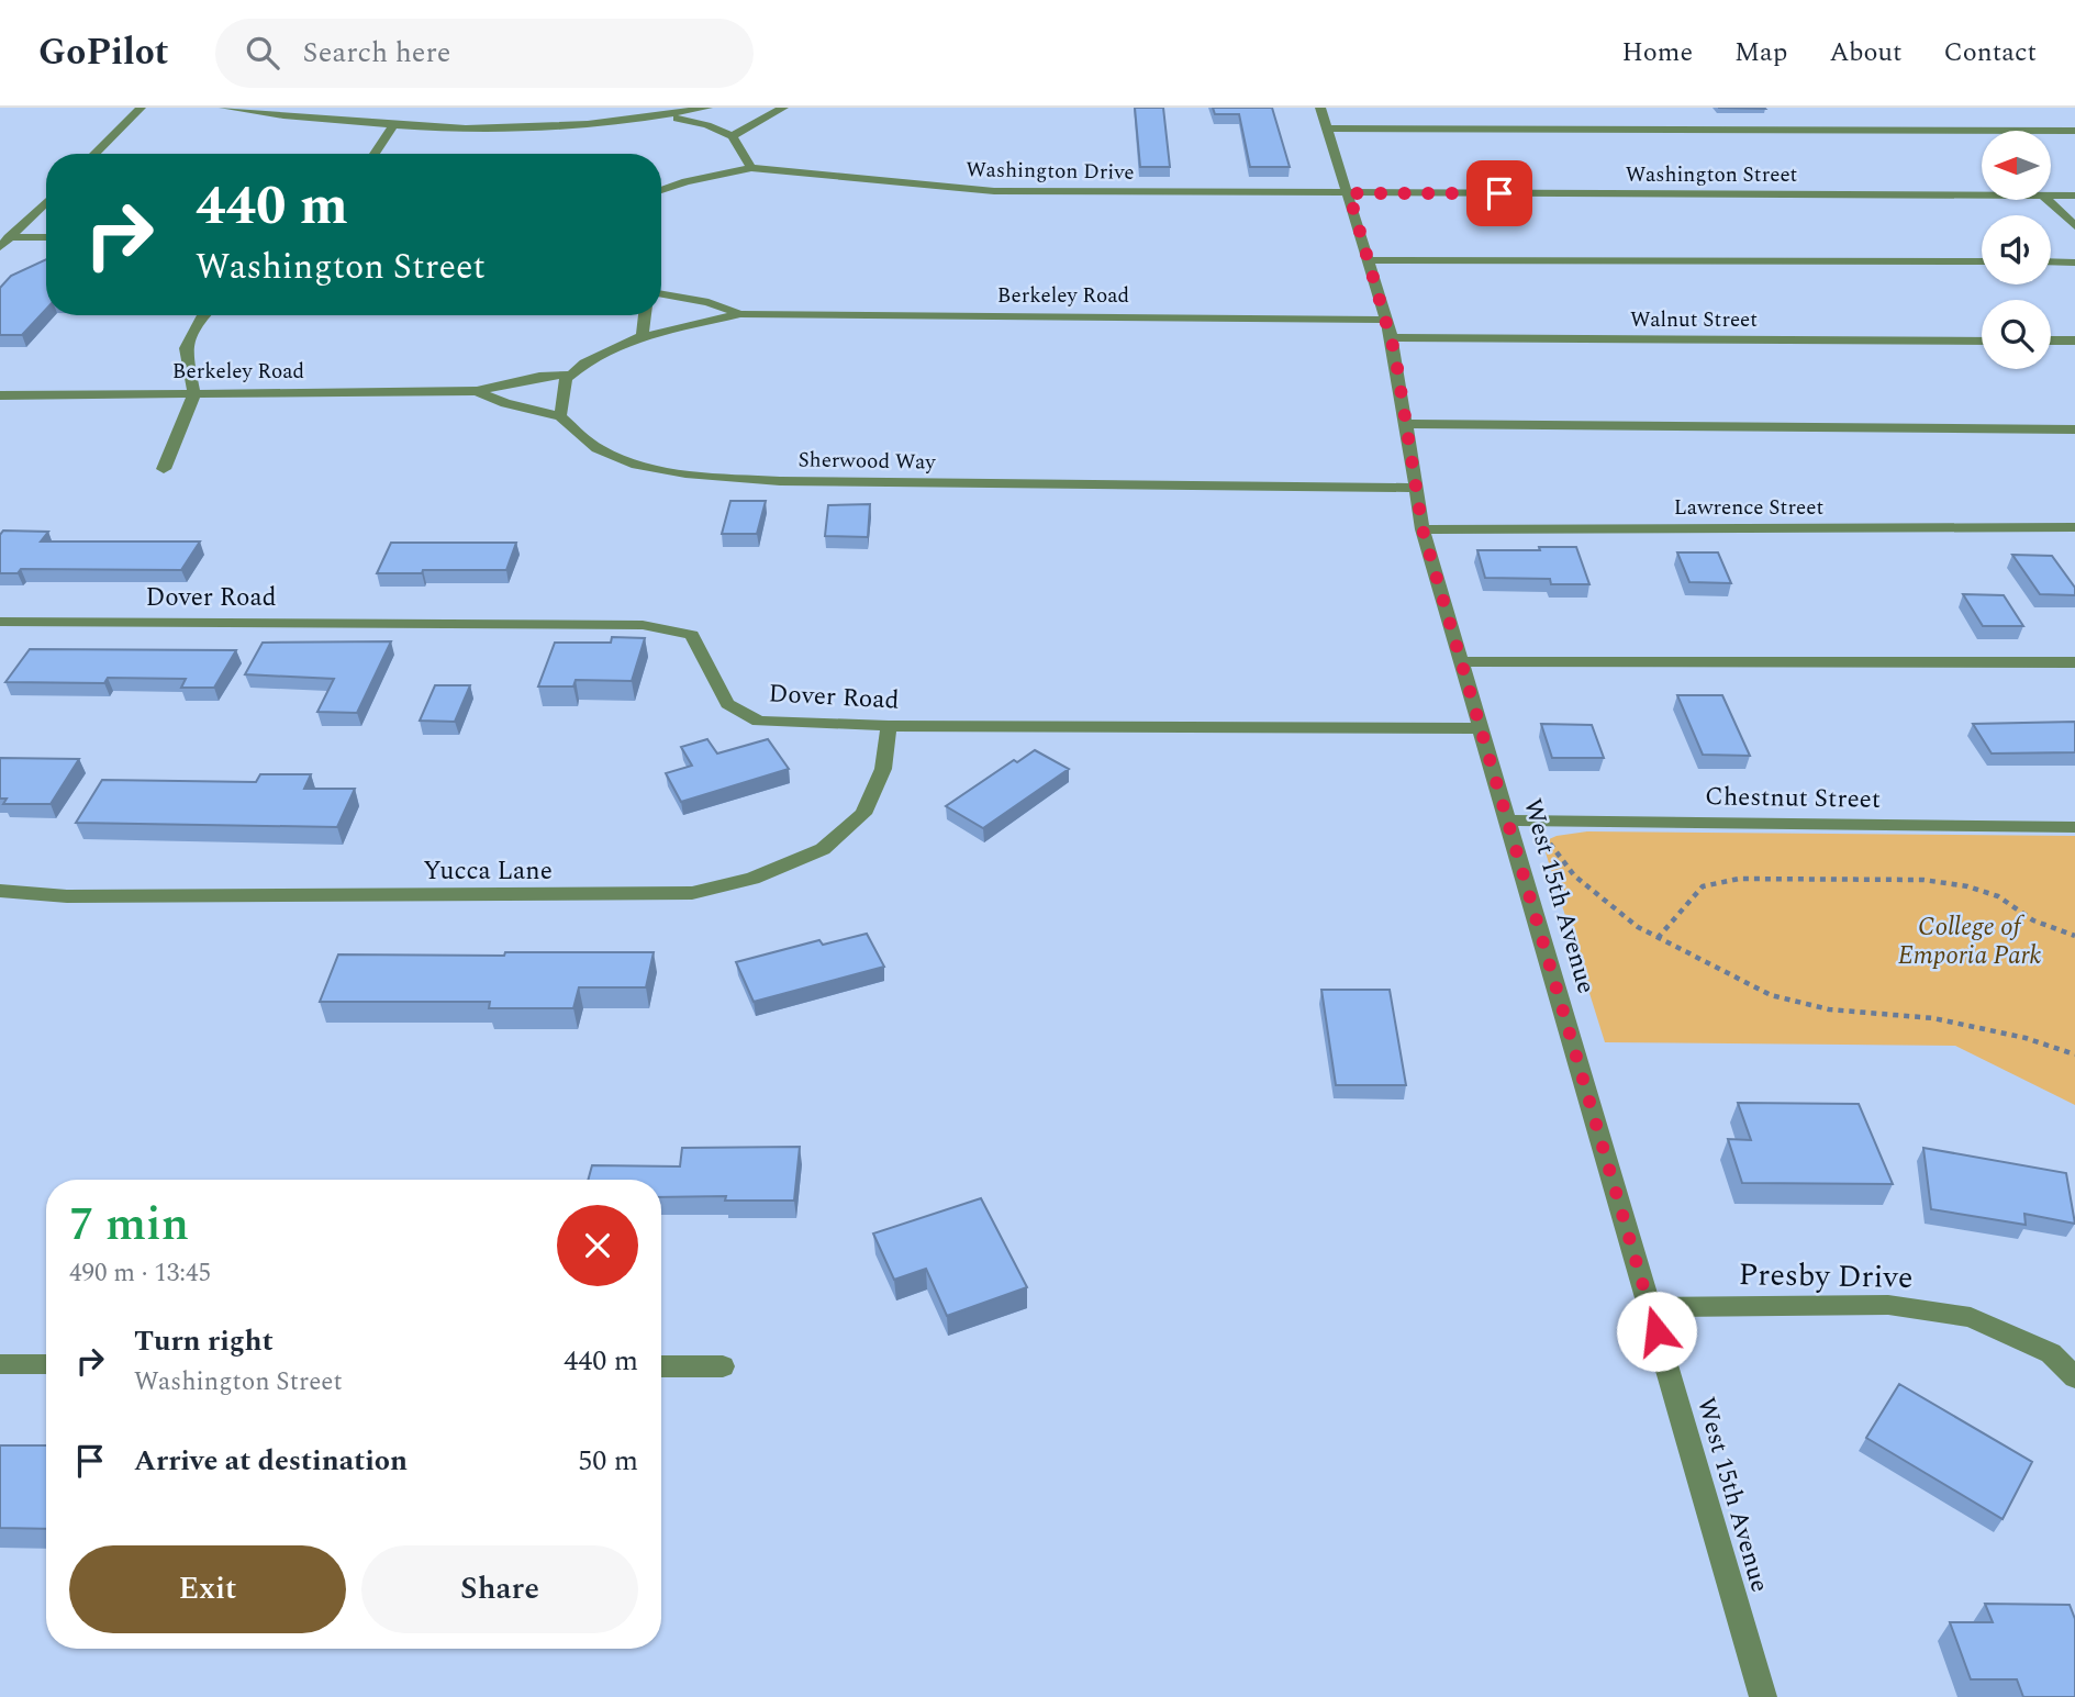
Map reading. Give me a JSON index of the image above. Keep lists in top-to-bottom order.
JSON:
{
  "streets": {
    "street": [
      "Washington Drive",
      "Washington Street",
      "Berkeley Road",
      "Walnut Street",
      "Sherwood Way",
      "Lawrence Street",
      "Dover Road",
      "Chestnut Street",
      "Yucca Lane",
      "West 15th Avenue",
      "Presby Drive"
    ]
  },
  "crossings": [
    ["Washington Drive", "Washington Street"],
    ["Washington Drive", "West 15th Avenue"],
    ["Washington Street", "West 15th Avenue"],
    ["Berkeley Road", "Walnut Street"],
    ["Berkeley Road", "Sherwood Way"],
    ["Berkeley Road", "West 15th Avenue"],
    ["Walnut Street", "West 15th Avenue"],
    ["Sherwood Way", "West 15th Avenue"],
    ["Lawrence Street", "West 15th Avenue"],
    ["Dover Road", "Yucca Lane"],
    ["Dover Road", "West 15th Avenue"],
    ["Chestnut Street", "West 15th Avenue"],
    ["West 15th Avenue", "Presby Drive"]
  ],
  "parks": ["College of Emporia Park"],
  "north": "left",
  "page": {
    "header": "GoPilot",
    "search": "Search here",
    "nav": [
      "Home",
      "Map",
      "About",
      "Contact"
    ],
    "turn": ["440 m", "Washington Street"],
    "heading": ["7 min", "490 m · 13:45"],
    "list": [
      {
        "name": "Turn right",
        "note": "Washington Street",
        "value": "440 m"
      },
      {
        "name": "Arrive at destination",
        "value": "50 m"
      }
    ],
    "buttons": ["Exit", "Share"]
  }
}
